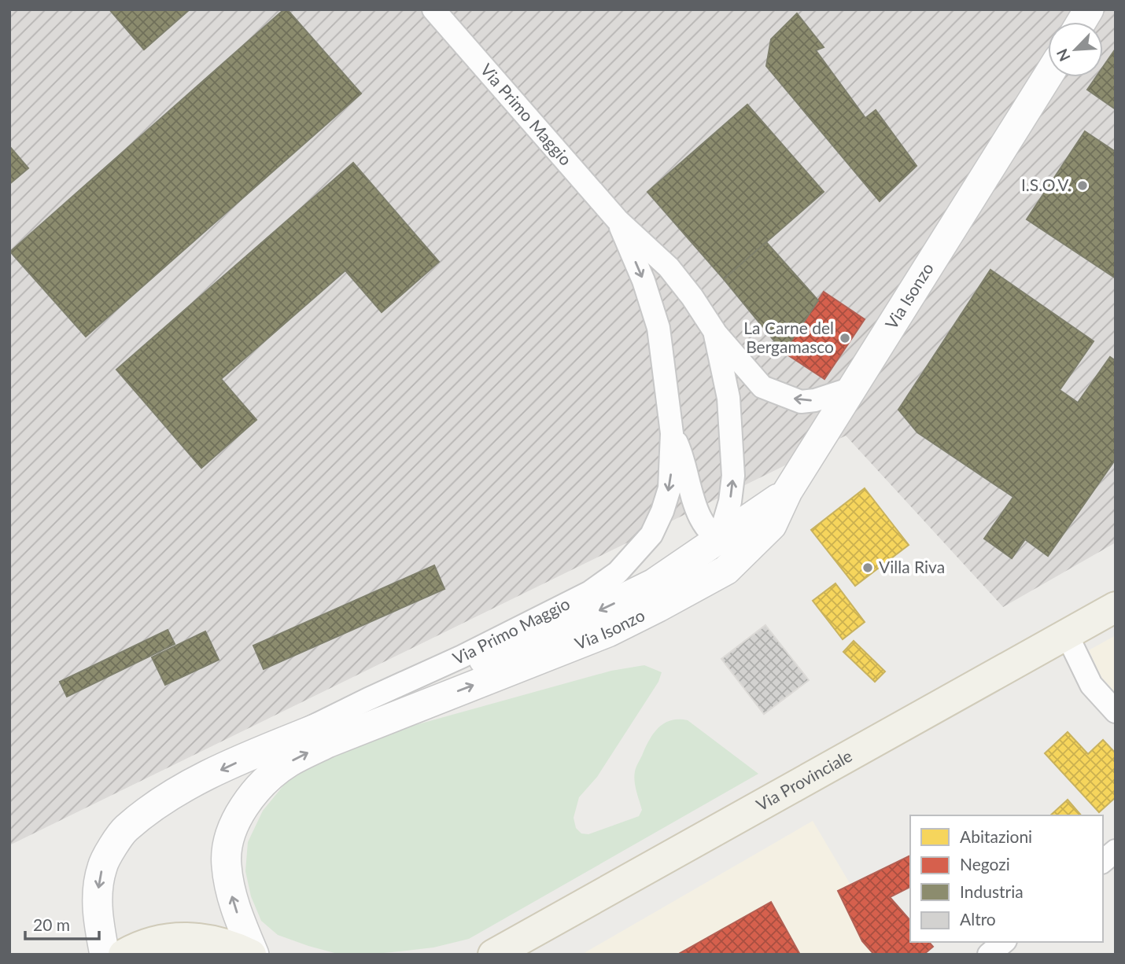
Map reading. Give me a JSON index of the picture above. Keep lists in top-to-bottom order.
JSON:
{
  "streets": {
    "main road": ["Via Provinciale"],
    "street": ["Via Primo Maggio", "Via Isonzo"]
  },
  "crossings": [
    ["Via Primo Maggio", "Via Isonzo"]
  ],
  "places": ["I.S.O.V.", "La Carne del Bergamasco", "Villa Riva"],
  "legend": [
    "Abitazioni",
    "Negozi",
    "Industria",
    "Altro"
  ],
  "scale_bar": "20 m",
  "north": "bottom left"
}
